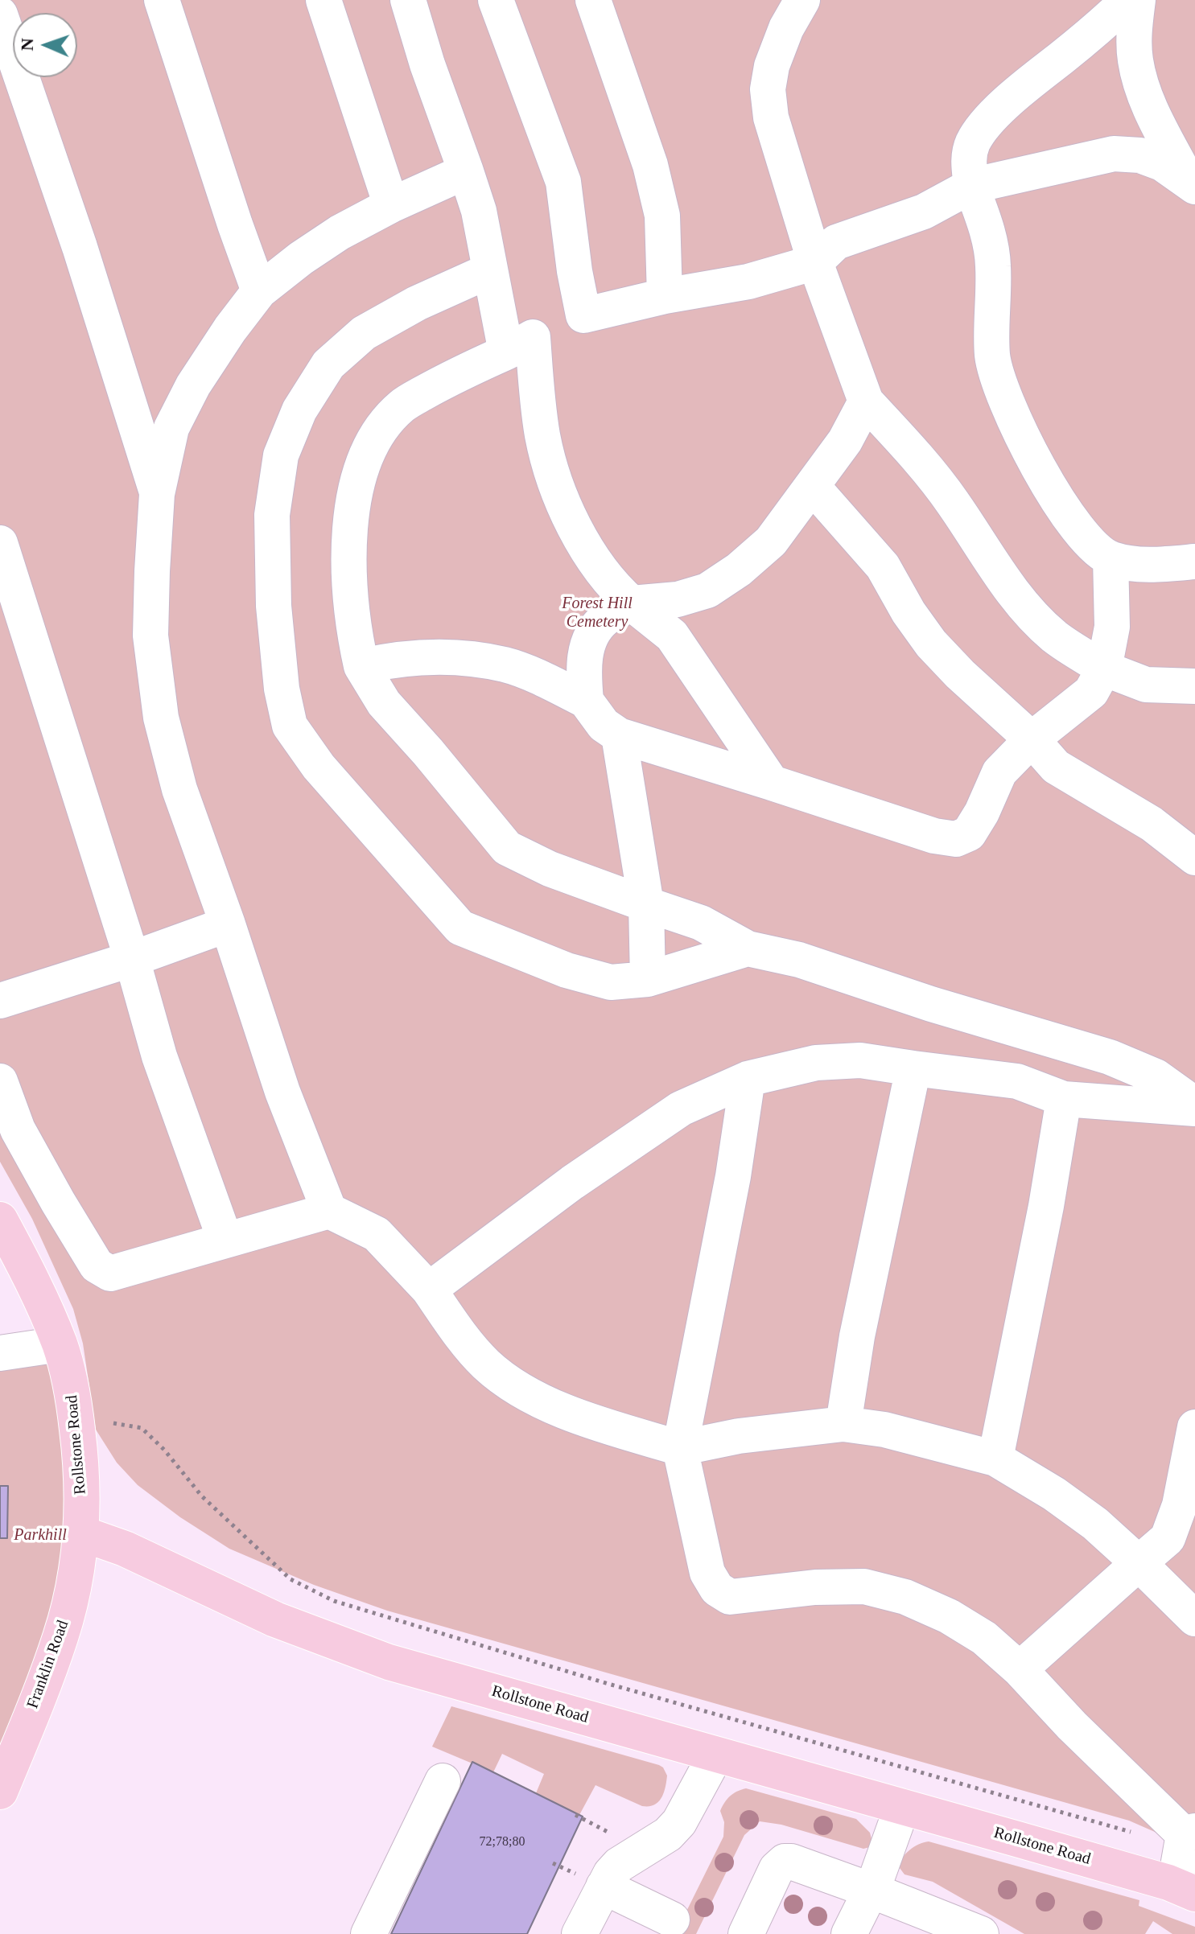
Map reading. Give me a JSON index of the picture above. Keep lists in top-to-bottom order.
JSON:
{
  "streets": {
    "main road": ["Rollstone Road", "Franklin Road"]
  },
  "crossings": [
    ["Rollstone Road", "Franklin Road"]
  ],
  "parks": ["Forest Hill Cemetery", "Parkhill"],
  "house_numbers": ["72;78;80"],
  "north": "left"
}
